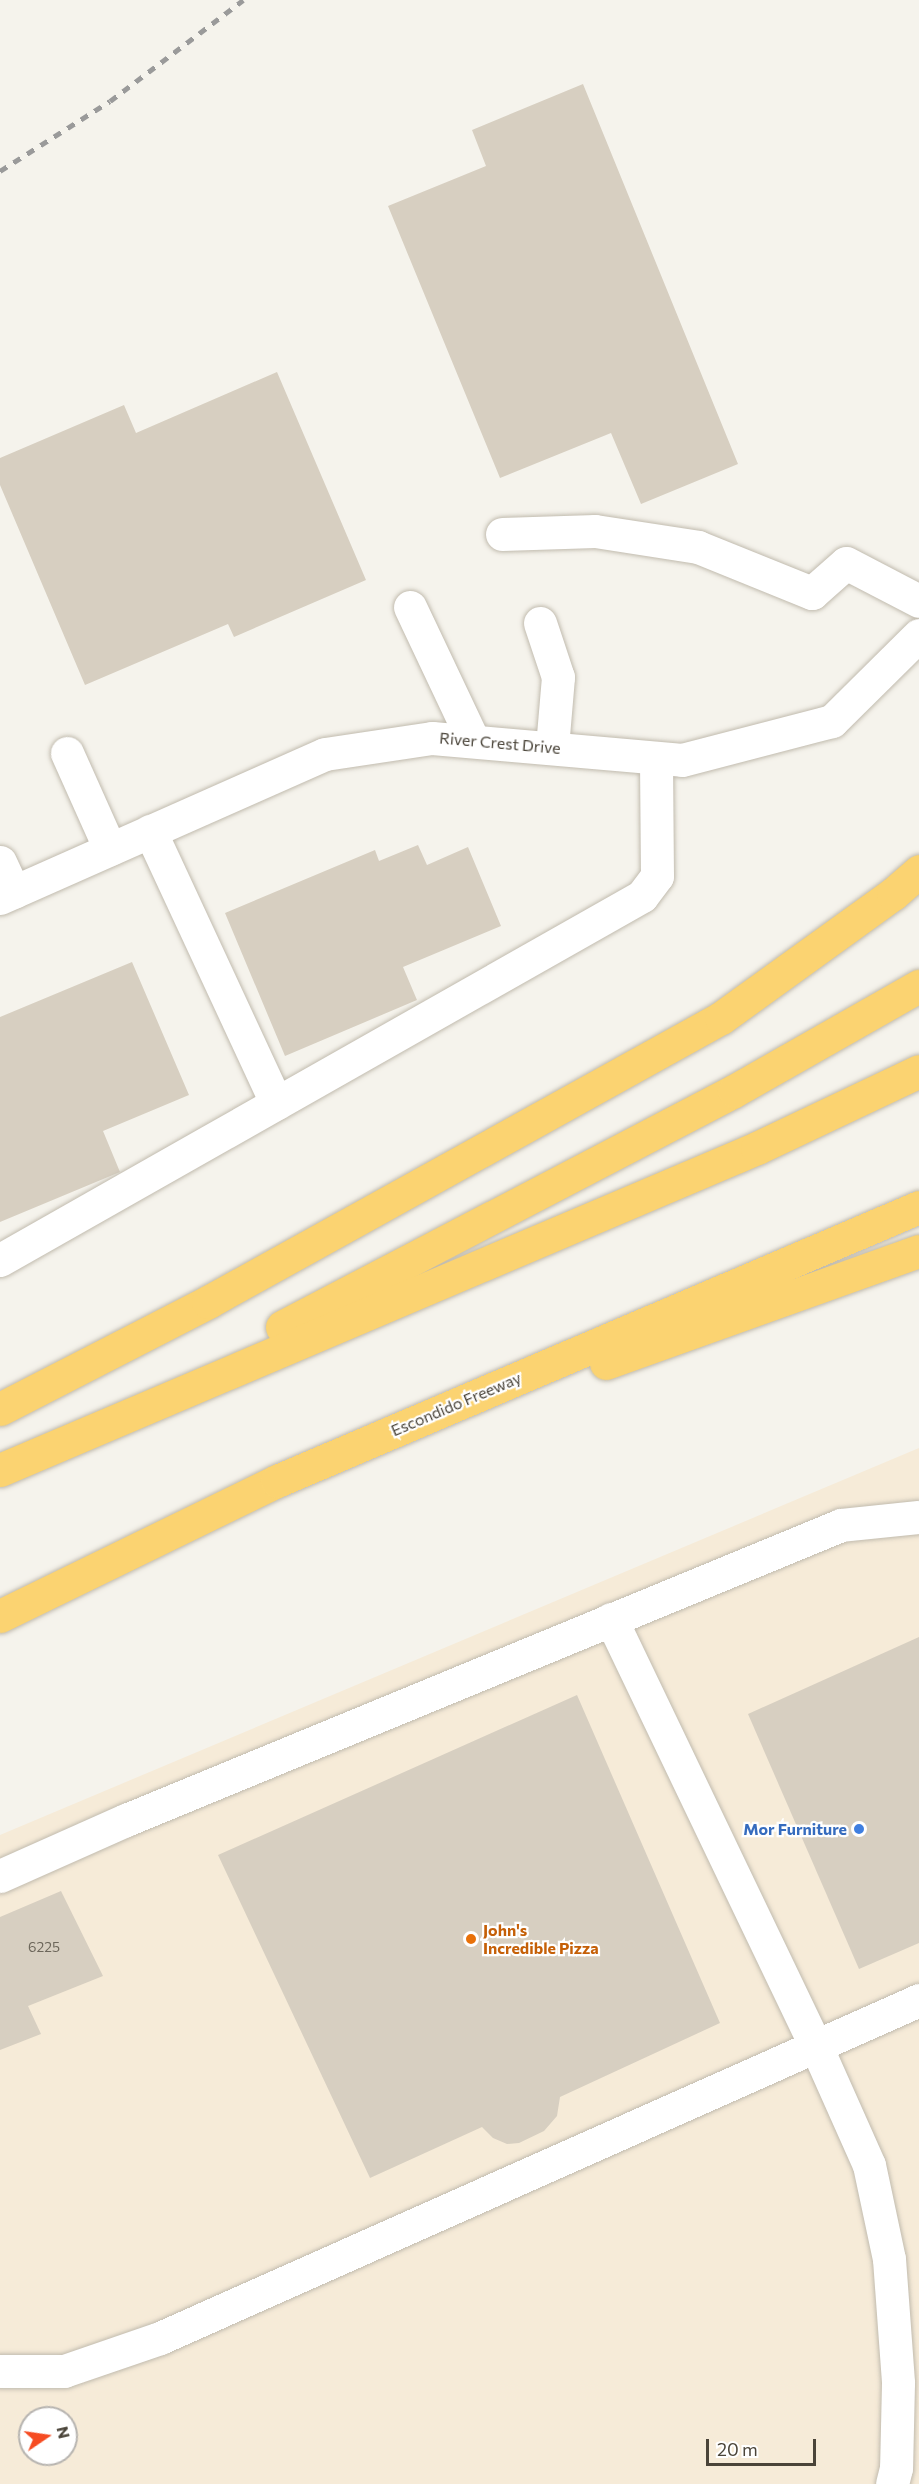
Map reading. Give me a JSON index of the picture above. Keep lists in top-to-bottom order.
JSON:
{
  "streets": {
    "highway": ["Escondido Freeway"],
    "street": ["River Crest Drive"]
  },
  "places": ["Mor Furniture", "John's Incredible Pizza"],
  "house_numbers": ["6225"],
  "scale_bar": "20 m",
  "north": "right"
}
